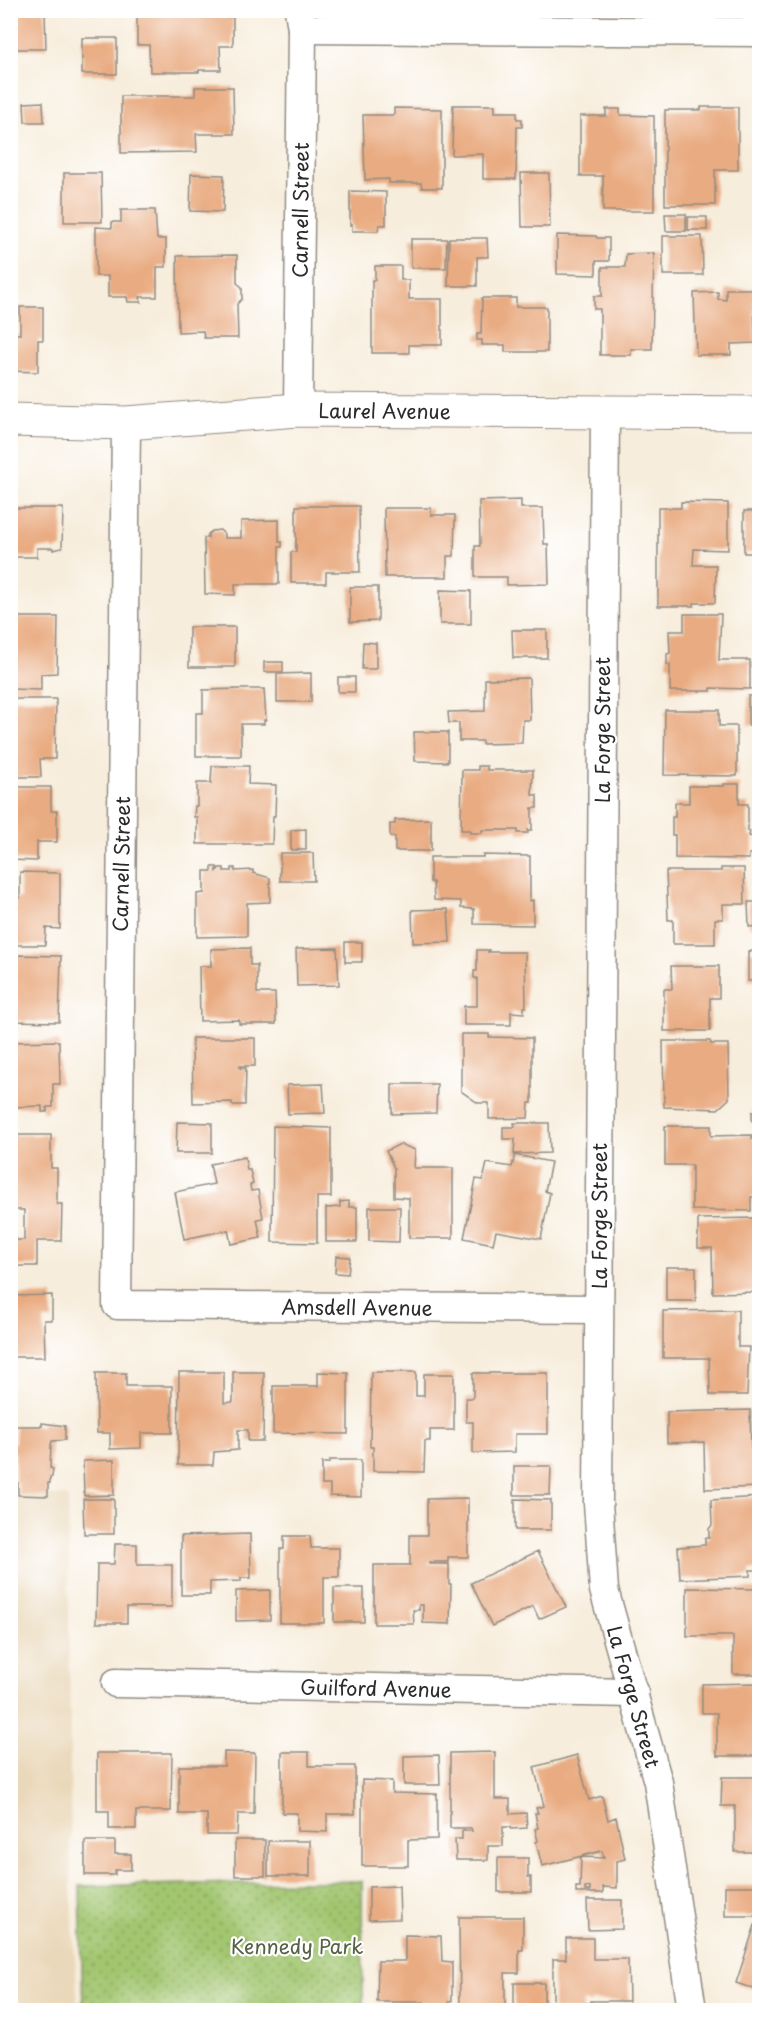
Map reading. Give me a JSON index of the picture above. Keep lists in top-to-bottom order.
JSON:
{
  "streets": {
    "street": [
      "Carnell Street",
      "Laurel Avenue",
      "La Forge Street",
      "Amsdell Avenue",
      "Guilford Avenue"
    ]
  },
  "crossings": [
    ["Carnell Street", "Laurel Avenue"],
    ["Carnell Street", "Amsdell Avenue"],
    ["Laurel Avenue", "La Forge Street"],
    ["La Forge Street", "Amsdell Avenue"],
    ["La Forge Street", "Guilford Avenue"]
  ],
  "parks": ["Kennedy Park"]
}
